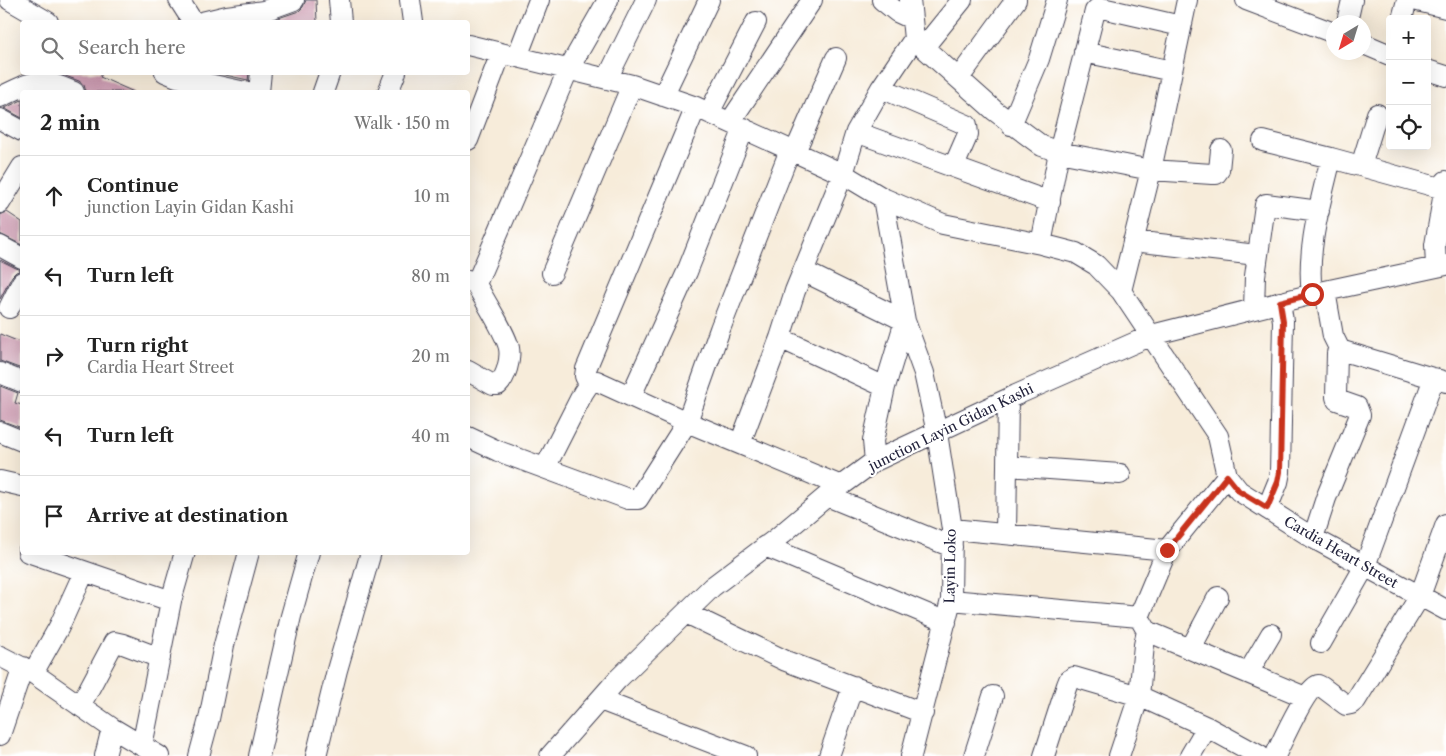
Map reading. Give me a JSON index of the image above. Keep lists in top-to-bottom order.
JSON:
{
  "streets": {
    "street": ["junction Layin Gidan Kashi", "Cardia Heart Street", "Layin Loko"]
  },
  "crossings": [
    ["junction Layin Gidan Kashi", "Layin Loko"]
  ],
  "north": "bottom left",
  "page": {
    "map_buttons": ["+", "−"],
    "search": "Search here",
    "heading": ["2 min", "Walk · 150 m"],
    "list": [
      ["Continue", "junction Layin Gidan Kashi", "10 m"],
      ["Turn left", "80 m"],
      ["Turn right", "Cardia Heart Street", "20 m"],
      ["Turn left", "40 m"],
      "Arrive at destination"
    ]
  }
}
